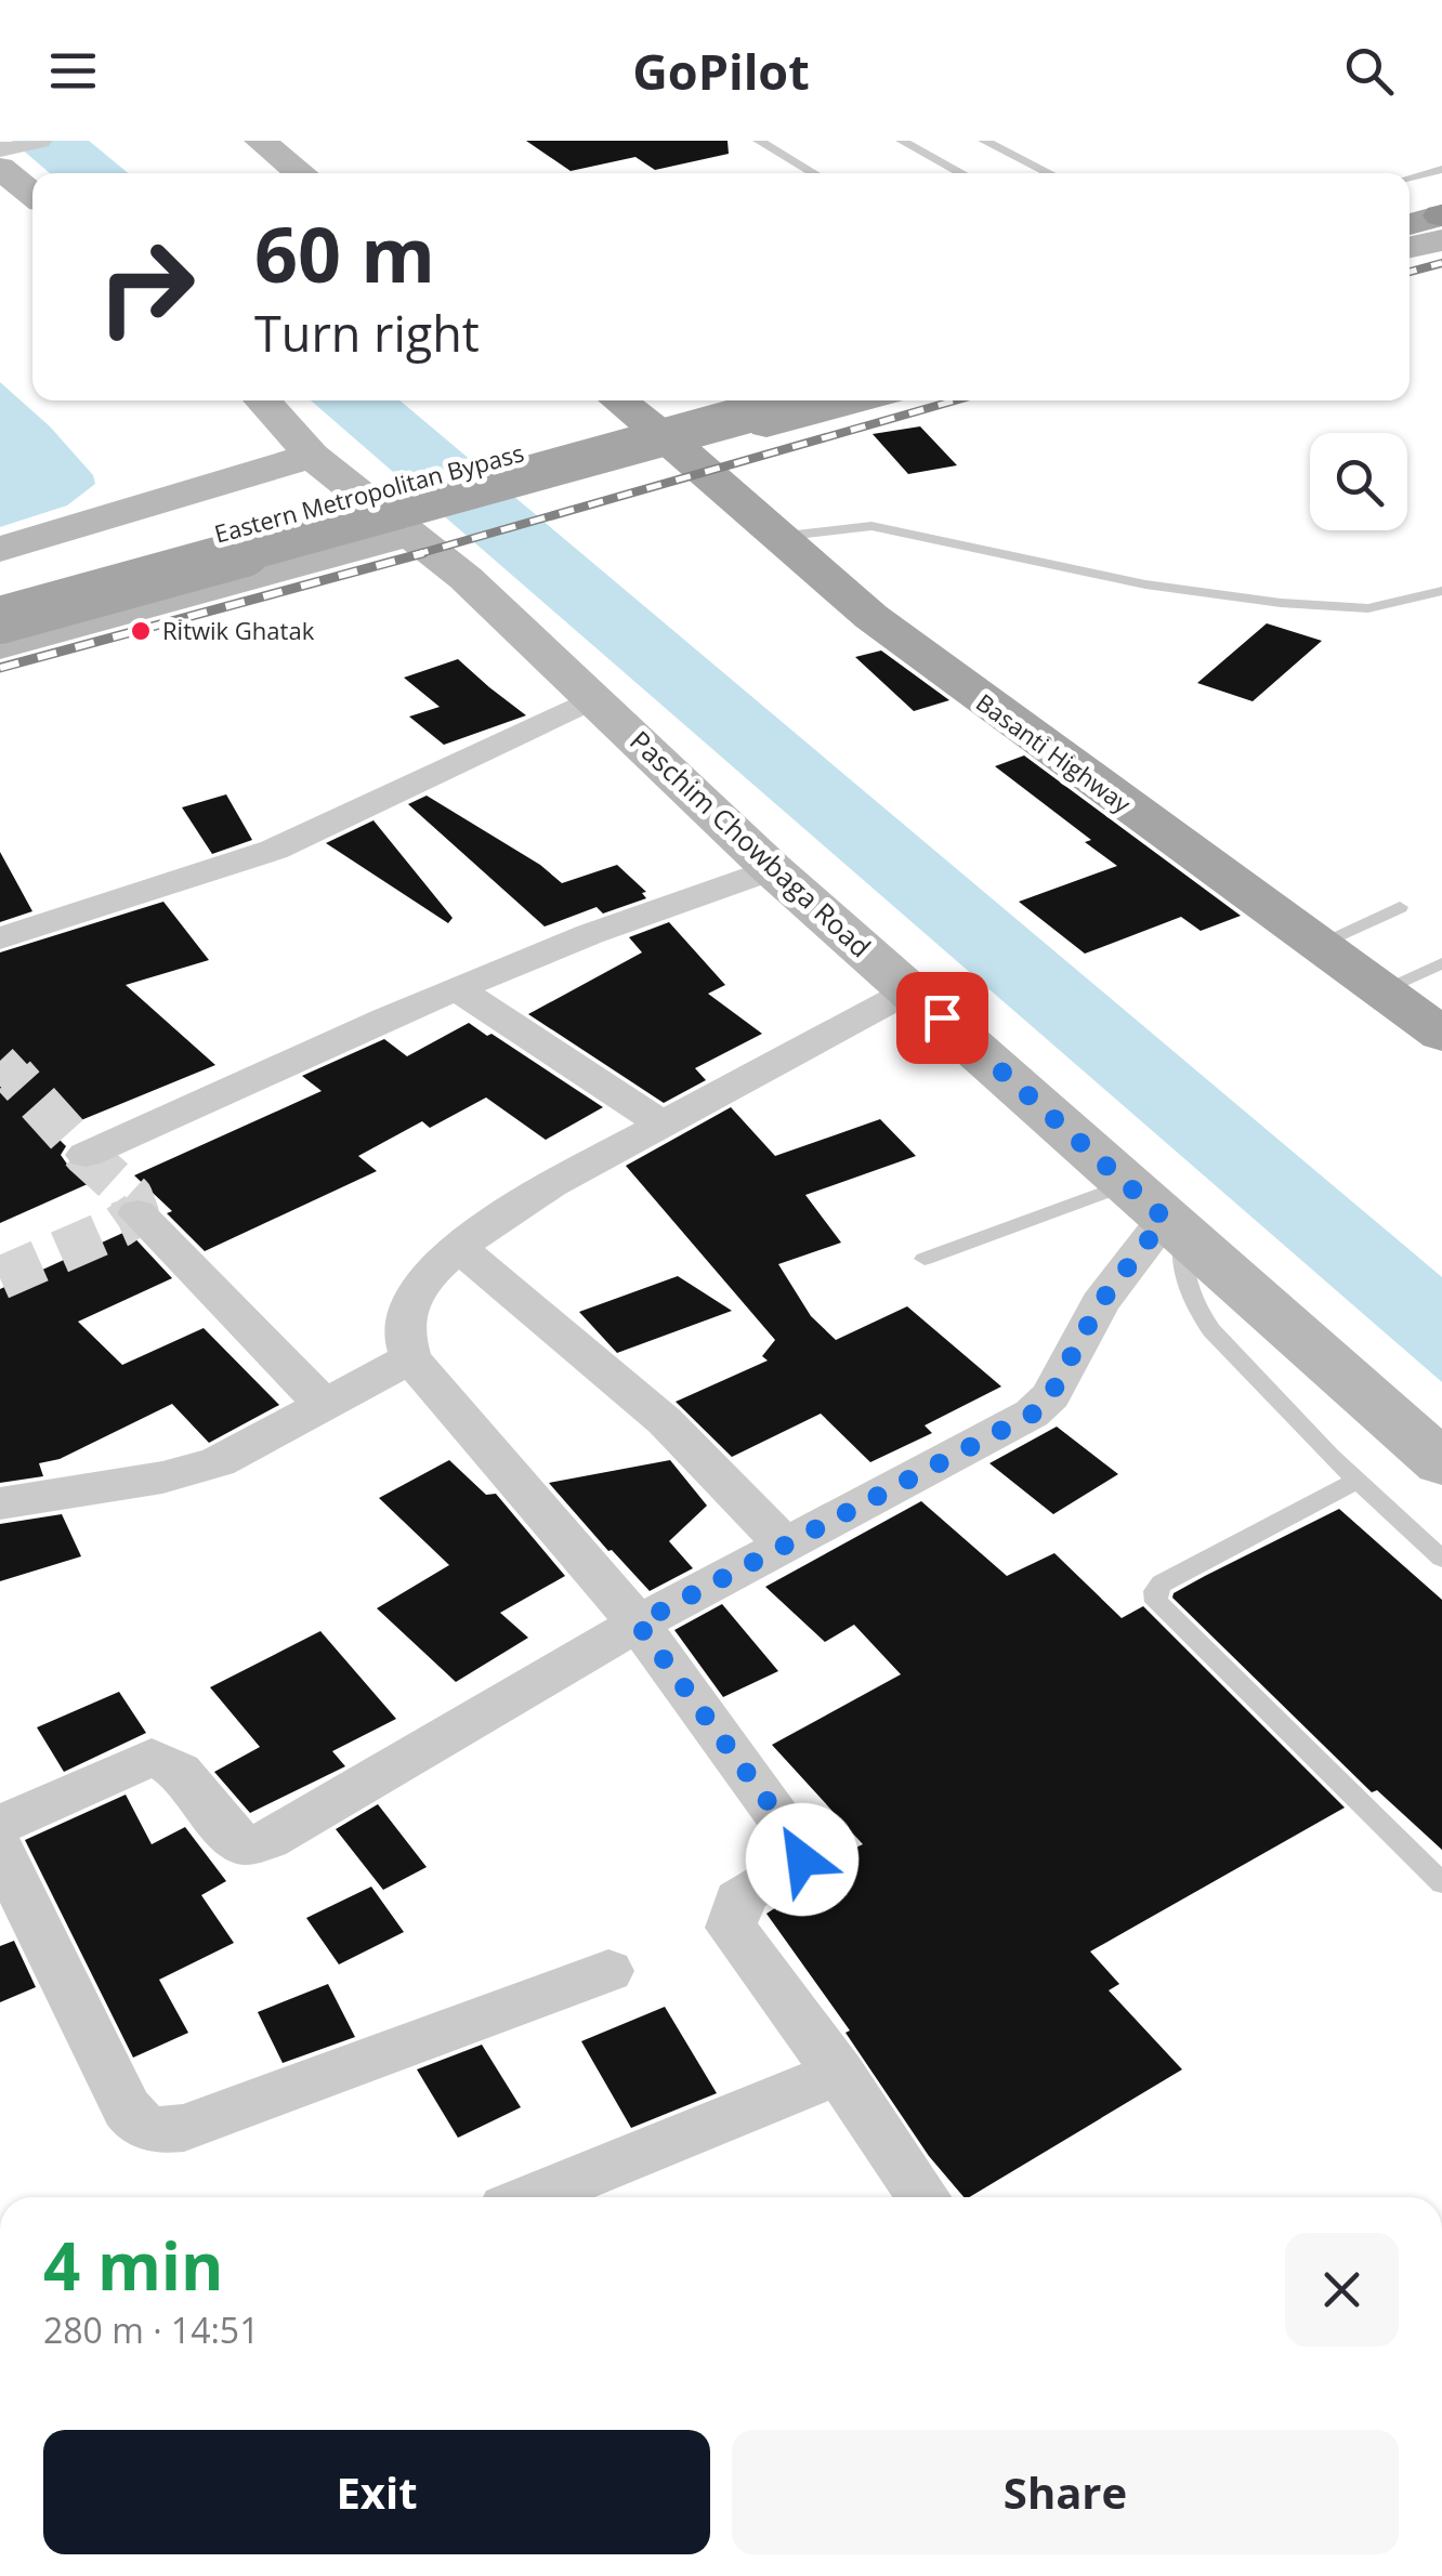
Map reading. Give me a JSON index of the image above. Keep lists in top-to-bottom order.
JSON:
{
  "streets": {
    "main road": ["Eastern Metropolitan Bypass", "Basanti Highway"],
    "street": ["Paschim Chowbaga Road"]
  },
  "places": ["Ritwik Ghatak"],
  "page": {
    "header": "GoPilot",
    "turn": ["60 m", "Turn right"],
    "heading": ["4 min", "280 m · 14:51"],
    "buttons": ["Exit", "Share"]
  }
}
